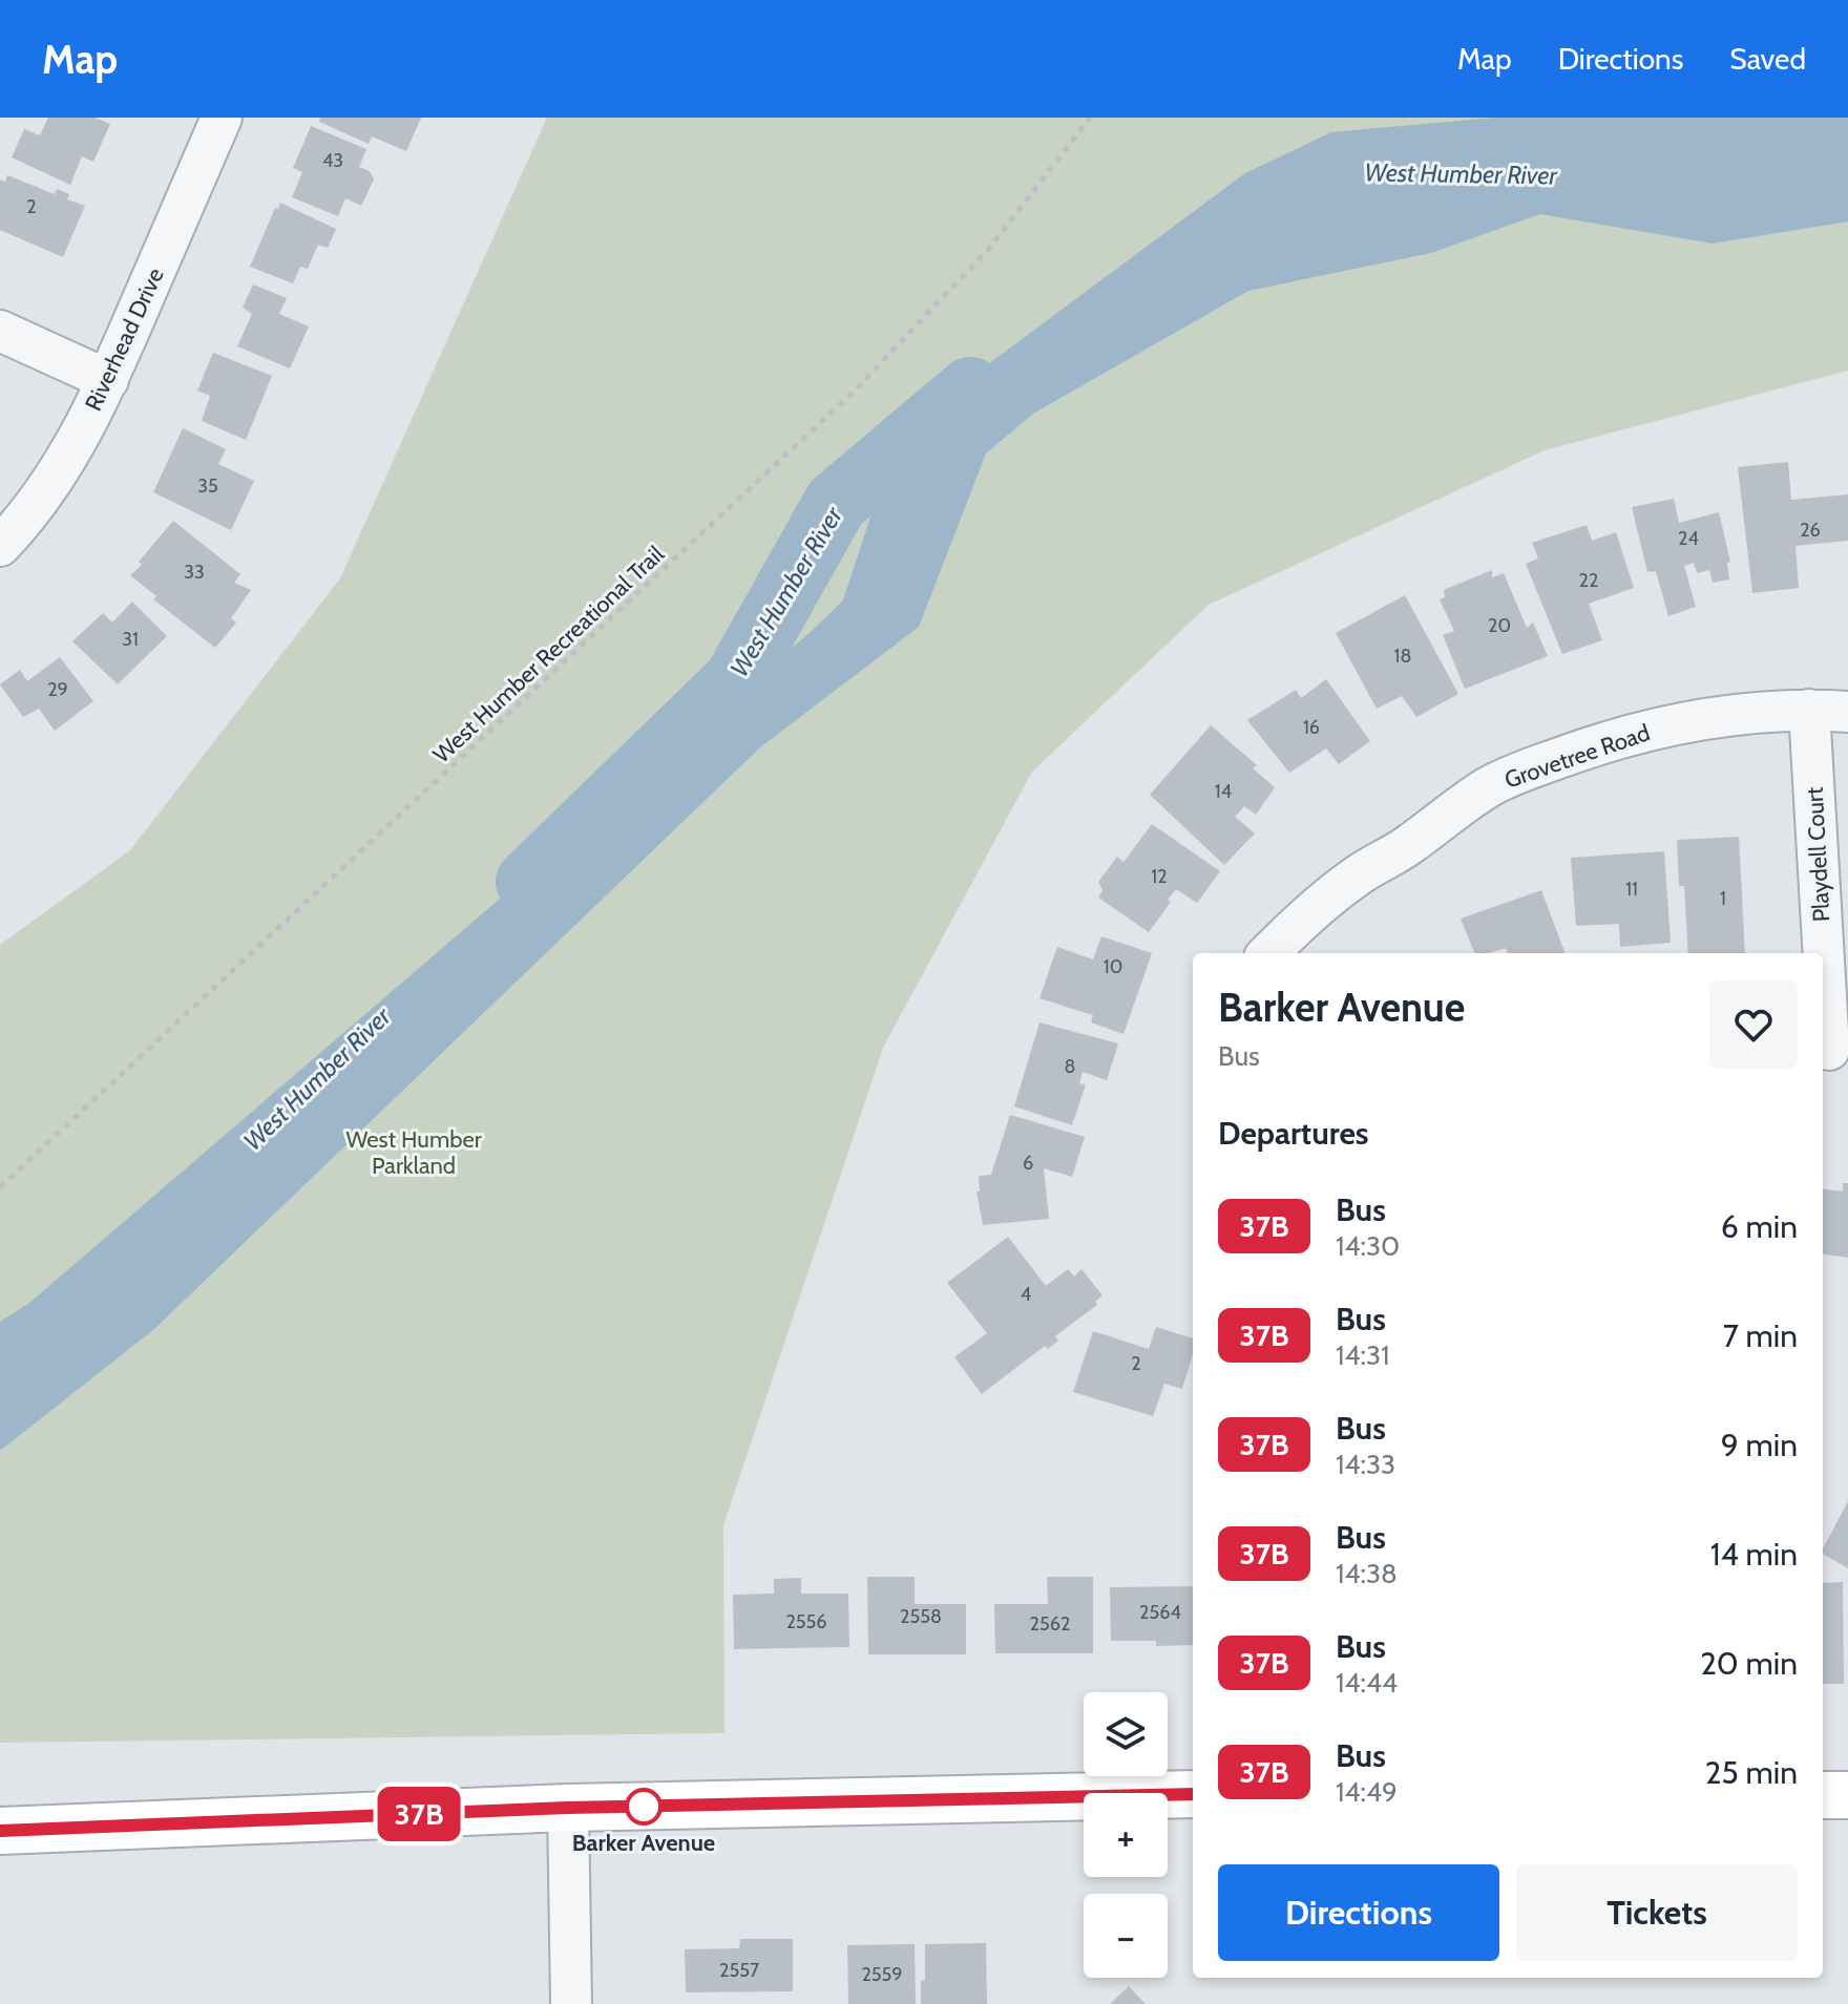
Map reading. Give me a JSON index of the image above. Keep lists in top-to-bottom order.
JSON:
{
  "streets": {
    "street": ["Riverhead Drive", "Grovetree Road", "Playdell Court"],
    "path": ["West Humber Recreational Trail"]
  },
  "crossings": [
    ["Grovetree Road", "Playdell Court"]
  ],
  "water": ["West Humber River"],
  "parks": ["West Humber Parkland"],
  "places": ["Barker Avenue"],
  "lines": ["bus line 37B"],
  "house_numbers": [
    "43",
    "2",
    "35",
    "26",
    "24",
    "33",
    "22",
    "20",
    "31",
    "18",
    "29",
    "16",
    "14",
    "12",
    "11",
    "1",
    "10",
    "8",
    "6",
    "4",
    "2",
    "2564",
    "2558",
    "2556",
    "2562",
    "2557",
    "2559"
  ],
  "page": {
    "header": "Map",
    "nav": ["Map", "Directions", "Saved"],
    "on_map": "37B",
    "heading": [
      ["Barker Avenue", "Bus"],
      "Departures"
    ],
    "list": [
      {
        "mark": "37B",
        "name": "Bus",
        "note": "14:30",
        "value": "6 min"
      },
      {
        "mark": "37B",
        "name": "Bus",
        "note": "14:31",
        "value": "7 min"
      },
      {
        "mark": "37B",
        "name": "Bus",
        "note": "14:33",
        "value": "9 min"
      },
      {
        "mark": "37B",
        "name": "Bus",
        "note": "14:38",
        "value": "14 min"
      },
      {
        "mark": "37B",
        "name": "Bus",
        "note": "14:44",
        "value": "20 min"
      },
      {
        "mark": "37B",
        "name": "Bus",
        "note": "14:49",
        "value": "25 min"
      }
    ],
    "map_buttons": ["+", "−"],
    "buttons": ["Directions", "Tickets"]
  }
}
